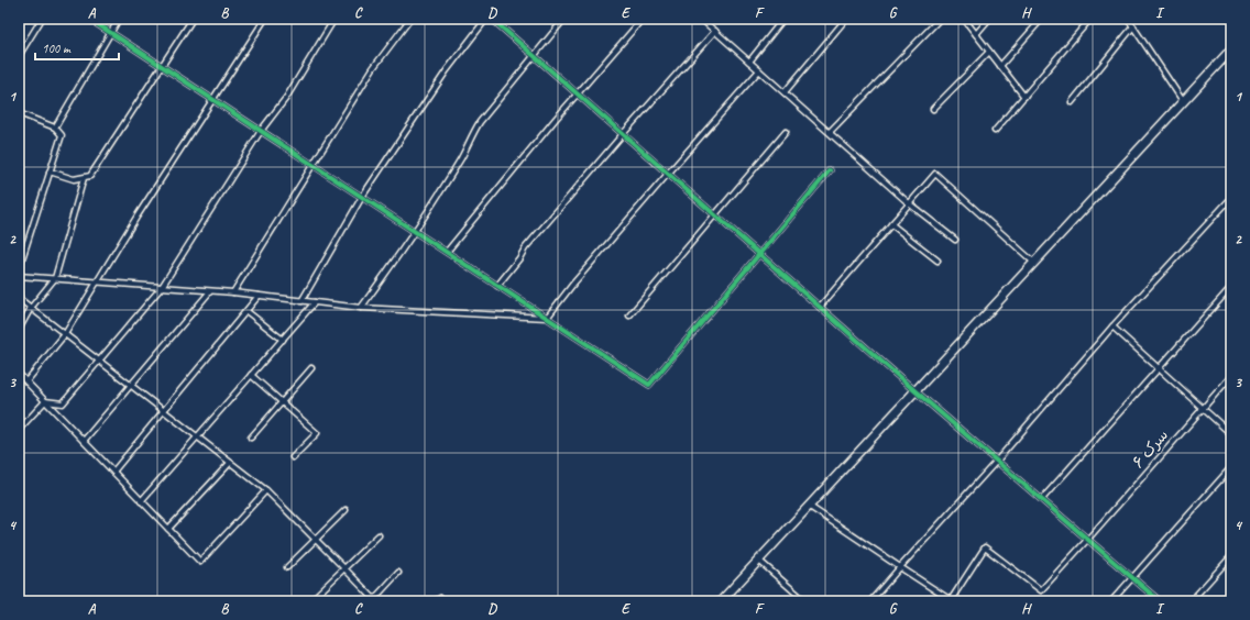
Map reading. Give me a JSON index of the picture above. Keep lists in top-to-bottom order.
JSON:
{
  "streets": {
    "street": ["سرک ۶"]
  },
  "scale_bar": "100 m",
  "grid": {
    "columns": [
      "A",
      "B",
      "C",
      "D",
      "E",
      "F",
      "G",
      "H",
      "I"
    ],
    "rows": [
      "1",
      "2",
      "3",
      "4"
    ]
  }
}
